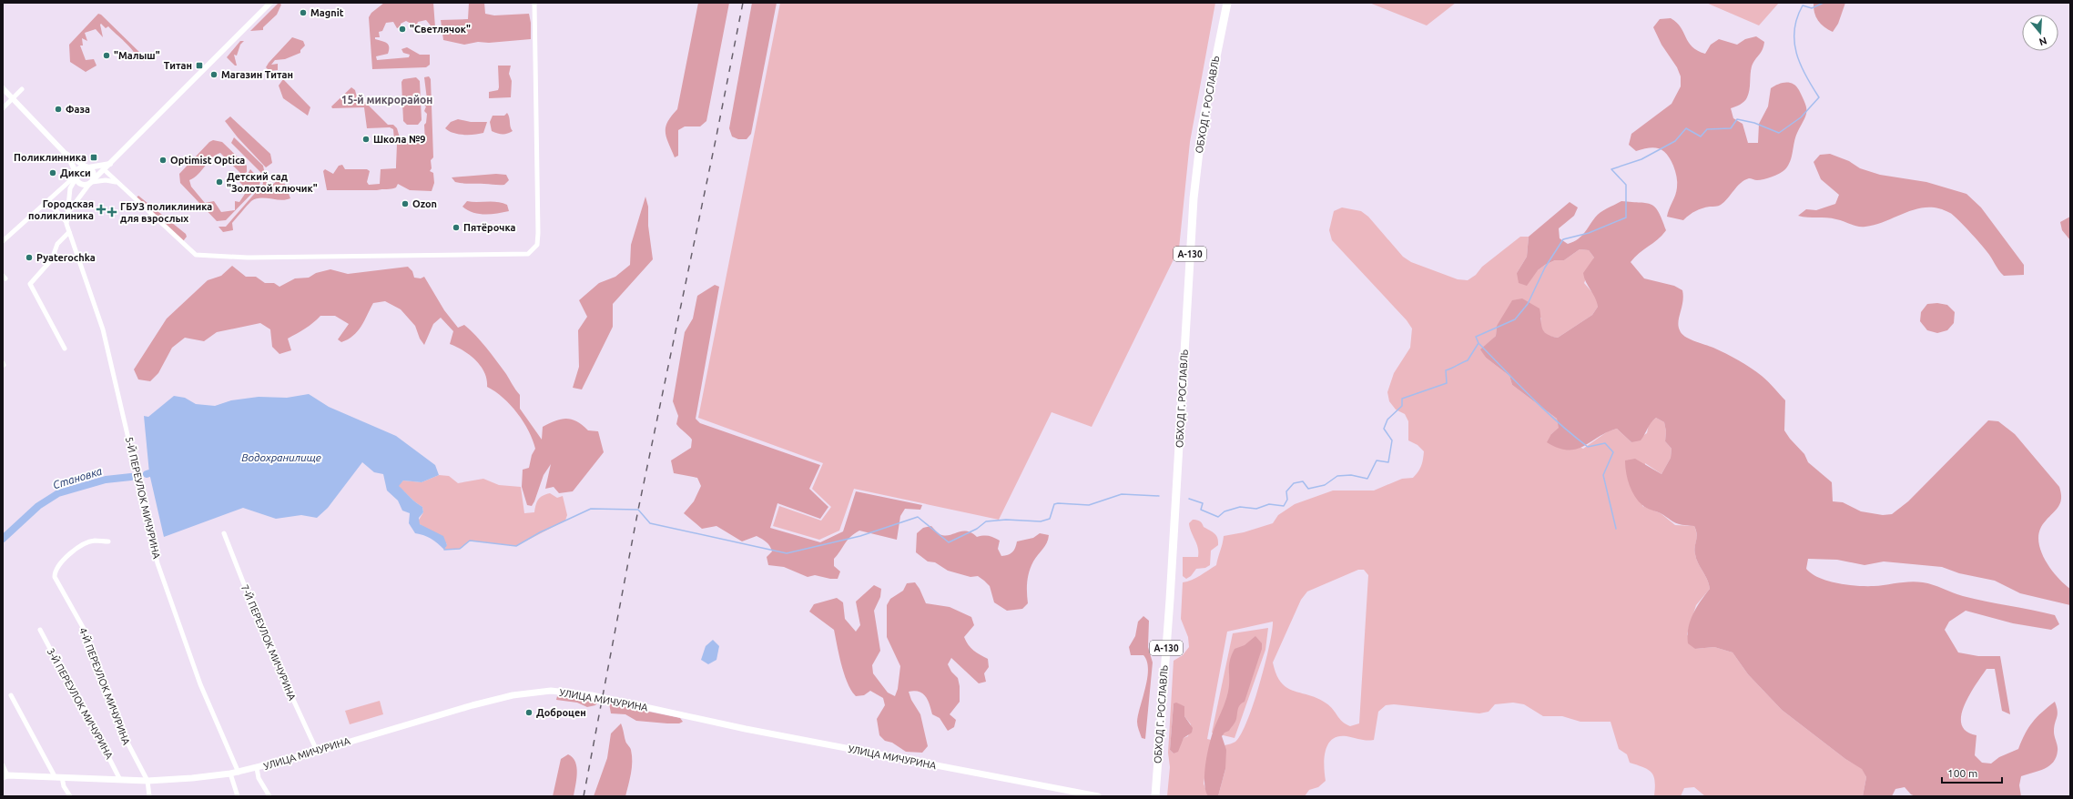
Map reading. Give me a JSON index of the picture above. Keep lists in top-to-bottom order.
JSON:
{
  "streets": {
    "highway": ["ОБХОД Г. РОСЛАВЛЬ", "А-130"],
    "main road": ["УЛИЦА МИЧУРИНА"],
    "street": [
      "5-Й ПЕРЕУЛОК МИЧУРИНА",
      "7-Й ПЕРЕУЛОК МИЧУРИНА",
      "4-Й ПЕРЕУЛОК МИЧУРИНА",
      "3-Й ПЕРЕУЛОК МИЧУРИНА"
    ]
  },
  "crossings": [
    ["5-Й ПЕРЕУЛОК МИЧУРИНА", "УЛИЦА МИЧУРИНА"],
    ["7-Й ПЕРЕУЛОК МИЧУРИНА", "УЛИЦА МИЧУРИНА"],
    ["4-Й ПЕРЕУЛОК МИЧУРИНА", "УЛИЦА МИЧУРИНА"],
    ["УЛИЦА МИЧУРИНА", "3-Й ПЕРЕУЛОК МИЧУРИНА"]
  ],
  "districts": ["15-й микрорайон"],
  "water": ["Водохранилище", "Становка"],
  "places": {
    "other": [
      "Magnit",
      "\"Светлячок\"",
      "\"Малыш\"",
      "Магазин Титан",
      "Фаза",
      "Школа №9",
      "Optimist Optica",
      "Дикси",
      "Детский сад \"Золотой ключик\"",
      "Ozon",
      "Пятёрочка",
      "Pyaterochka",
      "Доброцен"
    ],
    "transit": ["Титан", "Поликлинника"],
    "health": ["Городская поликлиника", "ГБУЗ поликлиника для взрослых"]
  },
  "scale_bar": "100 m",
  "north": "bottom"
}
